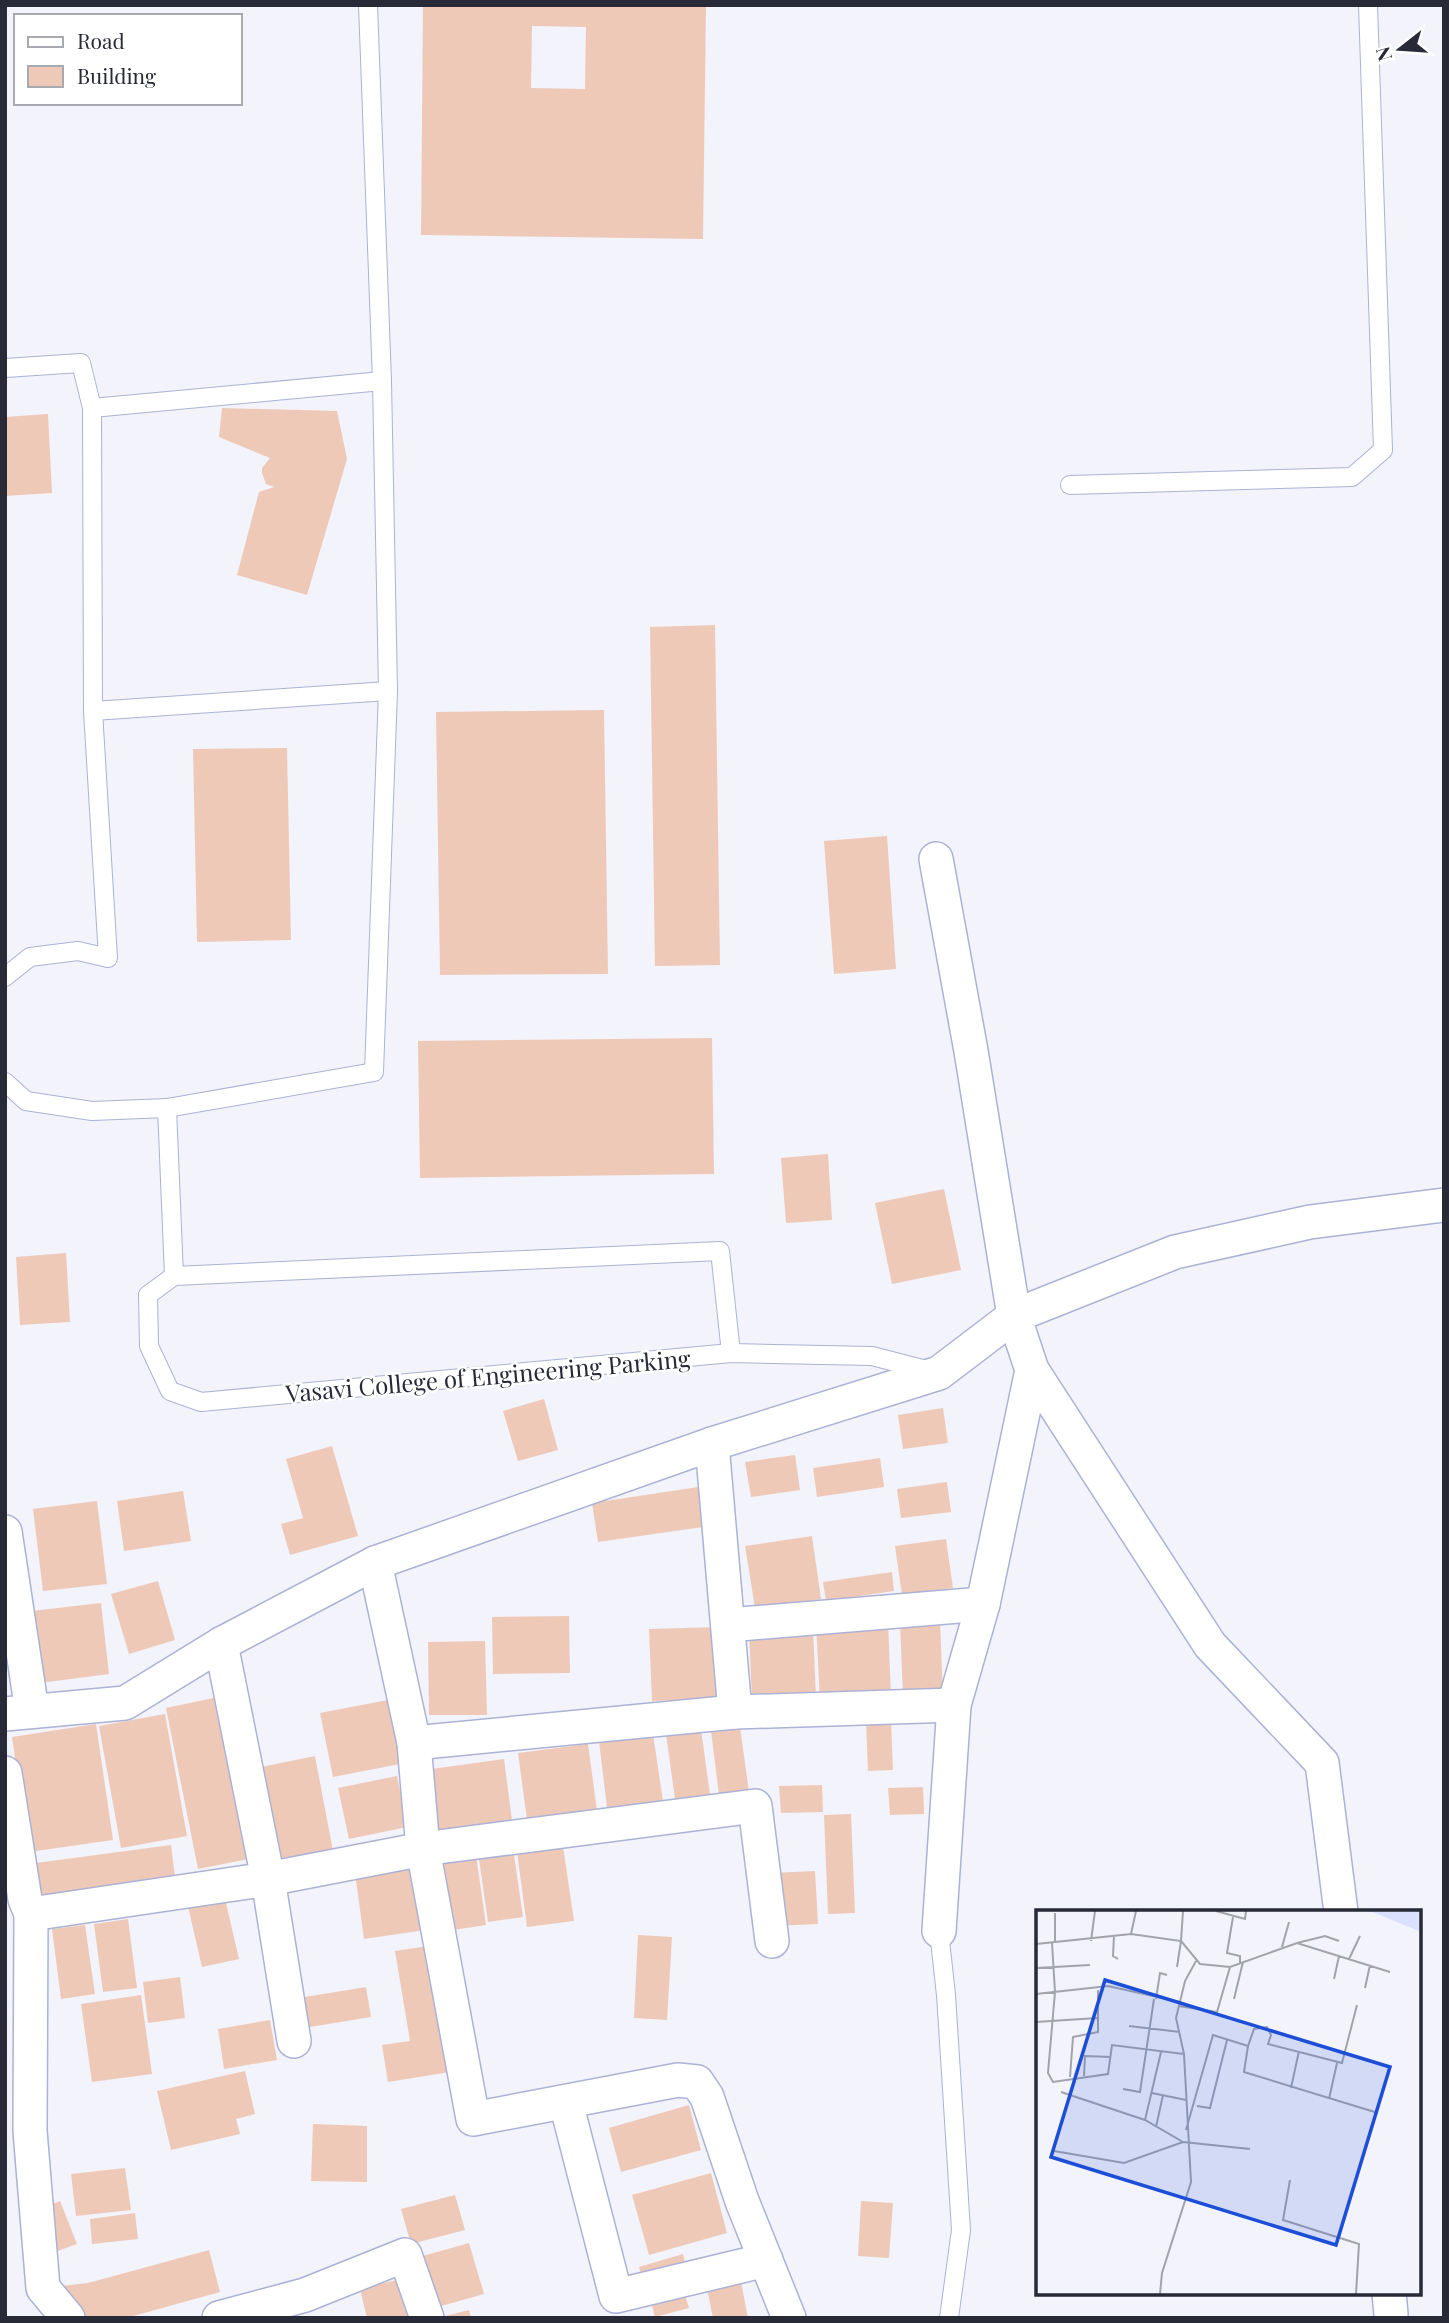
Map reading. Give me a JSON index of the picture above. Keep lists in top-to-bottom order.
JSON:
{
  "streets": {
    "lane": ["Vasavi College of Engineering Parking"]
  },
  "legend": ["Road", "Building"],
  "north": "left"
}
